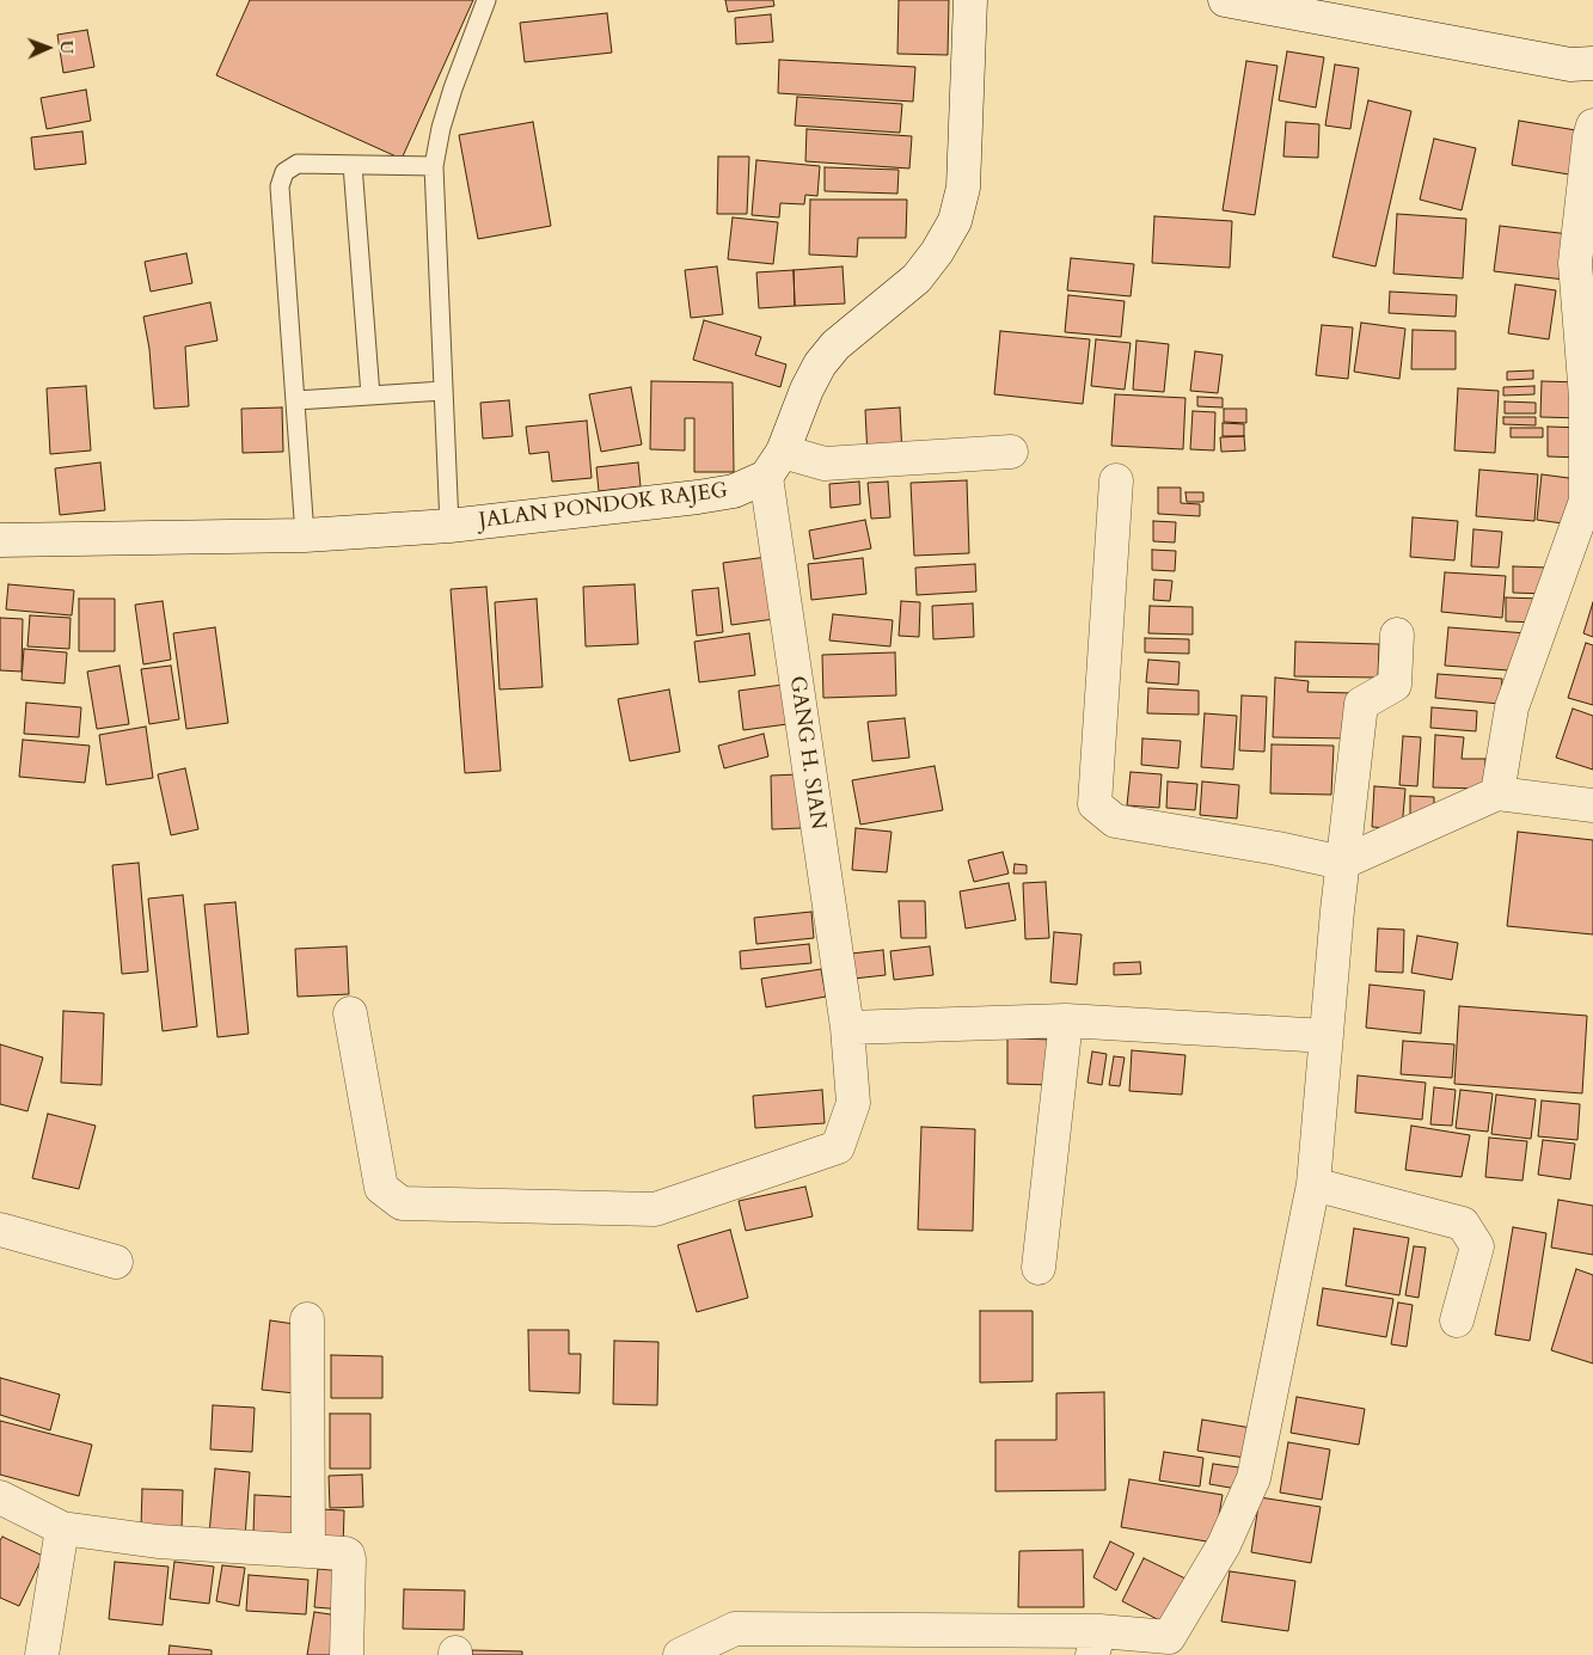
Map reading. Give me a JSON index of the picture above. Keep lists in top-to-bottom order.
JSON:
{
  "streets": {
    "street": ["JALAN PONDOK RAJEG", "GANG H. SIAN"]
  },
  "crossings": [
    ["JALAN PONDOK RAJEG", "GANG H. SIAN"]
  ],
  "north": "right"
}
